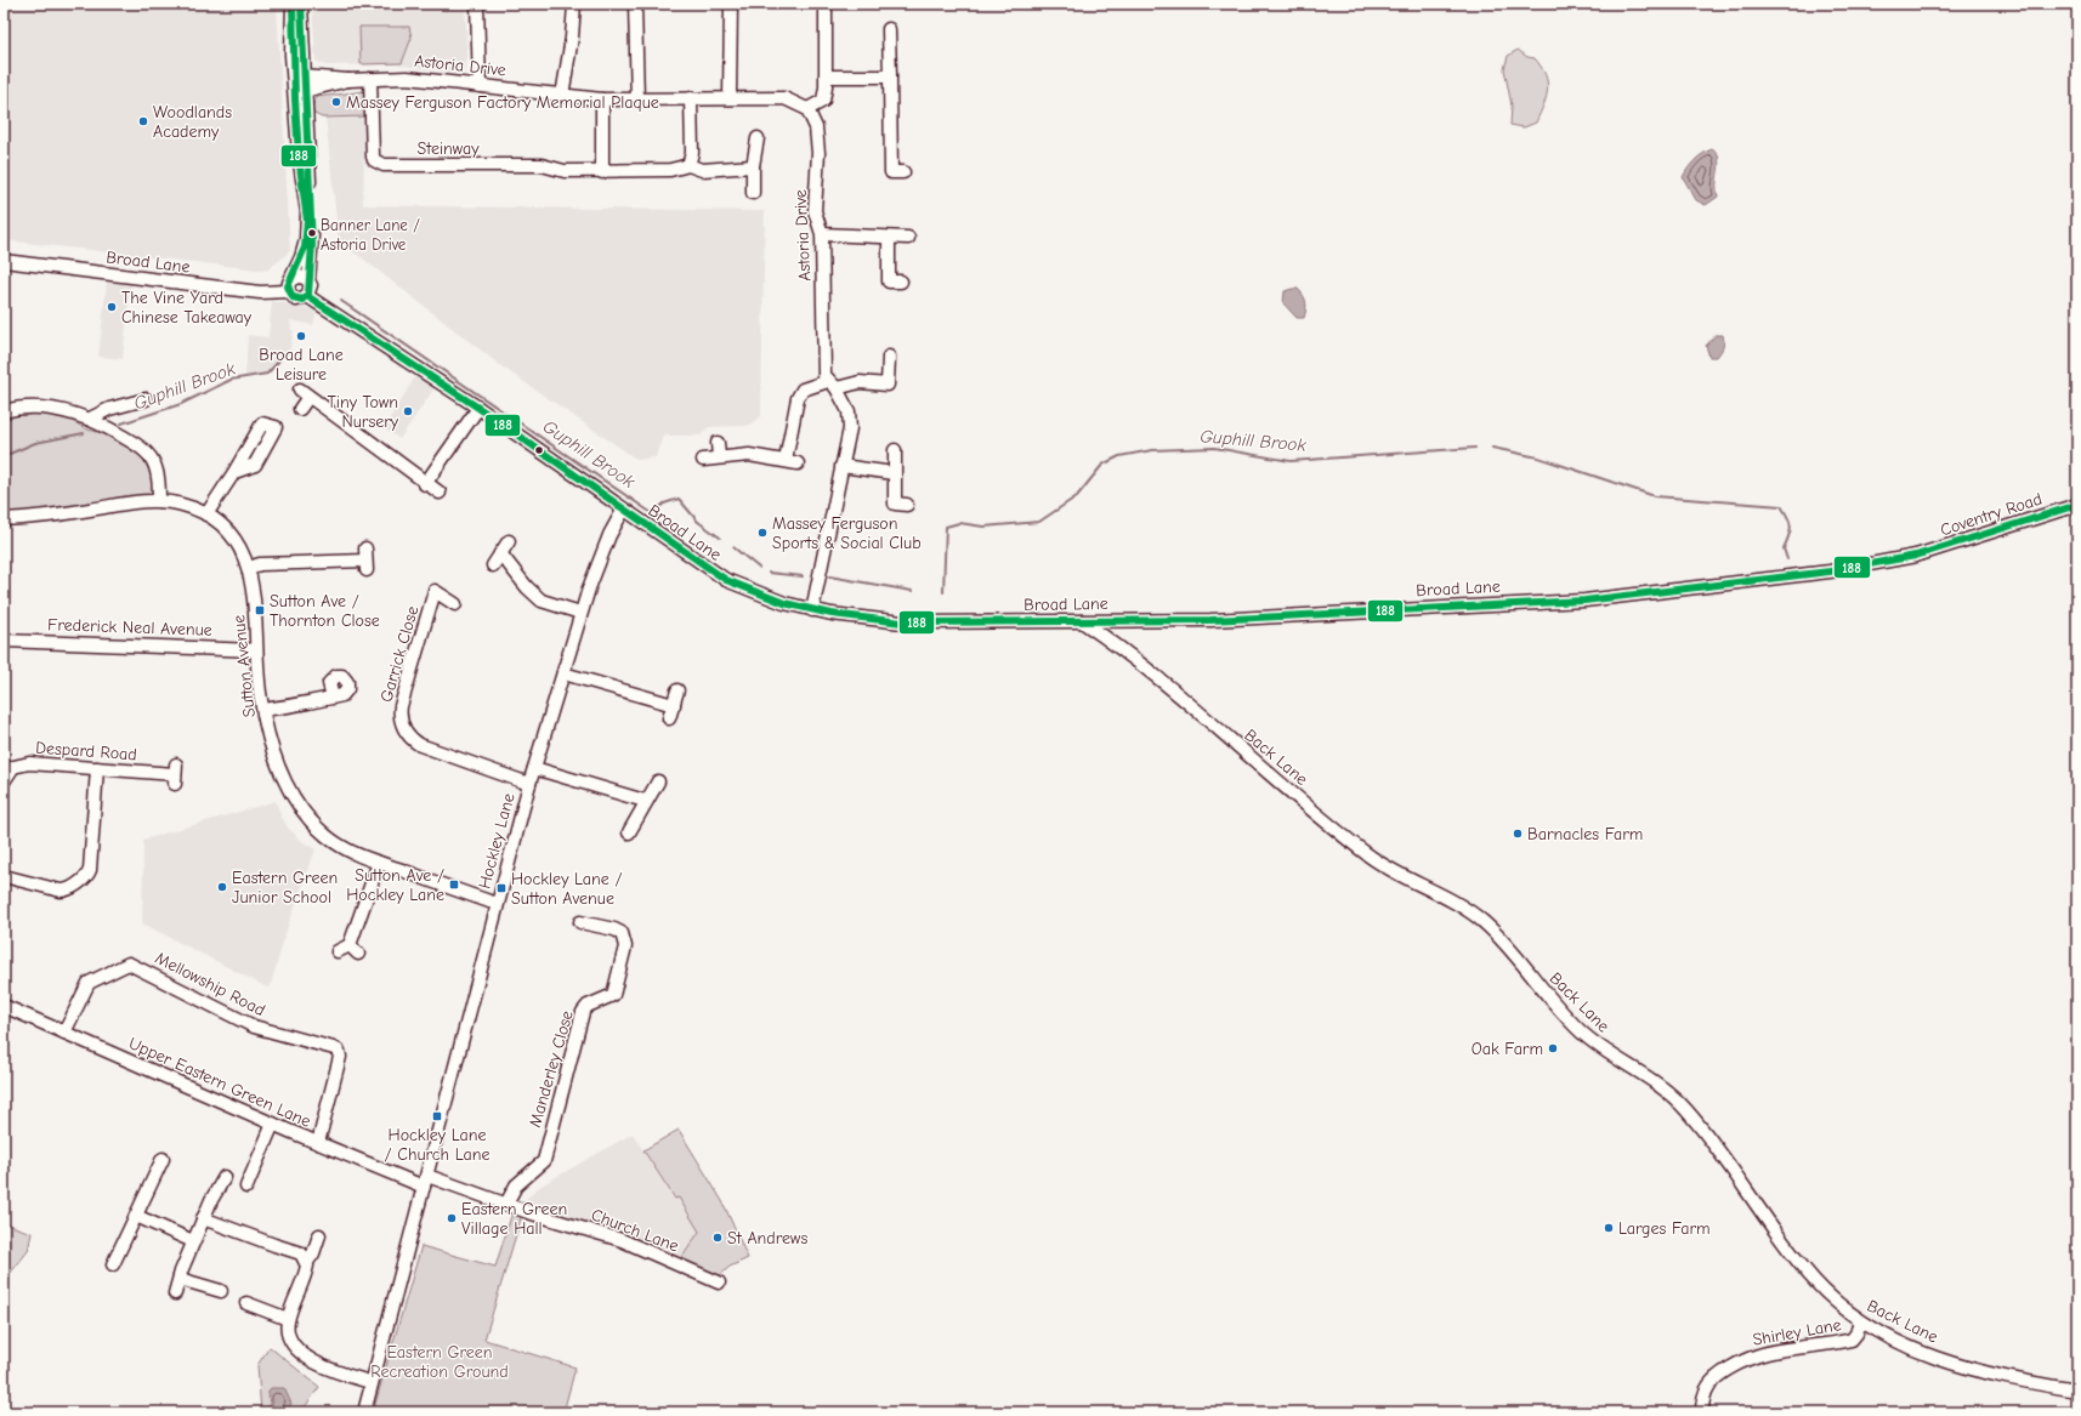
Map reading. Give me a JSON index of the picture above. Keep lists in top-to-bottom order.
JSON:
{
  "streets": {
    "street": [
      "Astoria Drive",
      "Steinway",
      "Broad Lane",
      "Coventry Road",
      "Frederick Neal Avenue",
      "Garrick Close",
      "Sutton Avenue",
      "Despard Road",
      "Back Lane",
      "Hockley Lane",
      "Mellowship Road",
      "Manderley Close",
      "Upper Eastern Green Lane",
      "Church Lane",
      "Shirley Lane"
    ]
  },
  "crossings": [
    ["Astoria Drive", "Steinway"],
    ["Astoria Drive", "Broad Lane"],
    ["Broad Lane", "Coventry Road"],
    ["Broad Lane", "Back Lane"],
    ["Broad Lane", "Hockley Lane"],
    ["Frederick Neal Avenue", "Sutton Avenue"],
    ["Garrick Close", "Hockley Lane"],
    ["Sutton Avenue", "Hockley Lane"],
    ["Back Lane", "Shirley Lane"],
    ["Hockley Lane", "Upper Eastern Green Lane"],
    ["Hockley Lane", "Church Lane"],
    ["Mellowship Road", "Upper Eastern Green Lane"],
    ["Manderley Close", "Church Lane"],
    ["Upper Eastern Green Lane", "Church Lane"]
  ],
  "water": ["Guphill Brook"],
  "parks": ["Eastern Green Recreation Ground"],
  "places": {
    "other": [
      "Massey Ferguson Factory Memorial Plaque",
      "Woodlands Academy",
      "Banner Lane / Astoria Drive",
      "The Vine Yard Chinese Takeaway",
      "Broad Lane Leisure",
      "Tiny Town Nursery",
      "Massey Ferguson Sports & Social Club",
      "Barnacles Farm",
      "Eastern Green Junior School",
      "Oak Farm",
      "Eastern Green Village Hall",
      "Larges Farm",
      "St Andrews"
    ],
    "transit": [
      "Sutton Ave / Thornton Close",
      "Sutton Ave / Hockley Lane",
      "Hockley Lane / Sutton Avenue",
      "Hockley Lane / Church Lane"
    ]
  },
  "lines": ["transit line 188"]
}
